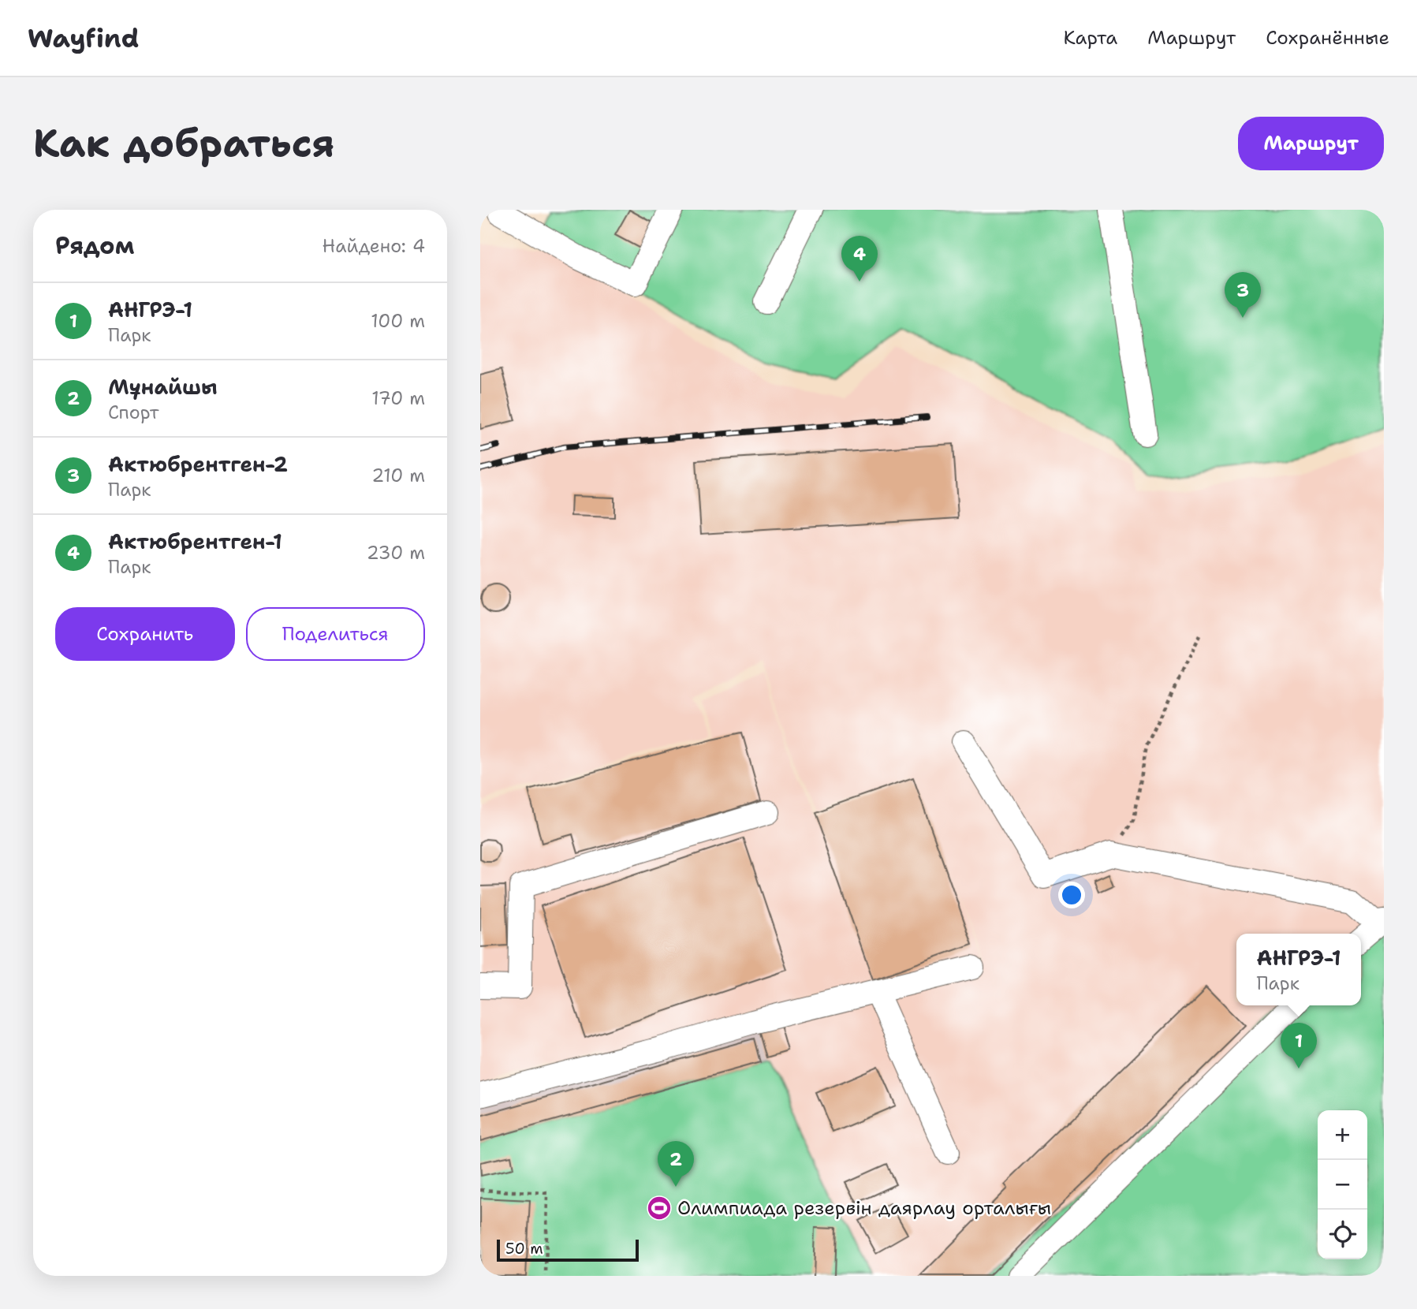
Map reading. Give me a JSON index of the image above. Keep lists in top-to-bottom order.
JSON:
{
  "places": {
    "sports": ["Олимпиада резервін даярлау орталығы"]
  },
  "scale_bar": "50 m",
  "page": {
    "header": "Wayfind",
    "nav": ["Карта", "Маршрут", "Сохранённые"],
    "buttons": [
      "Маршрут",
      ["Сохранить", "Поделиться"]
    ],
    "title": "Как добраться",
    "heading": ["Рядом", "Найдено: 4"],
    "pins": [
      "4",
      "3",
      "1",
      "2"
    ],
    "list": [
      {
        "mark": "1",
        "name": "АНГРЭ-1",
        "note": "Парк",
        "value": "100 m"
      },
      {
        "mark": "2",
        "name": "Мұнайшы",
        "note": "Спорт",
        "value": "170 m"
      },
      {
        "mark": "3",
        "name": "Актюбрентген-2",
        "note": "Парк",
        "value": "210 m"
      },
      {
        "mark": "4",
        "name": "Актюбрентген-1",
        "note": "Парк",
        "value": "230 m"
      }
    ],
    "popup": ["АНГРЭ-1", "Парк"],
    "map_buttons": ["+", "−"],
    "scale": "50 m"
  }
}
